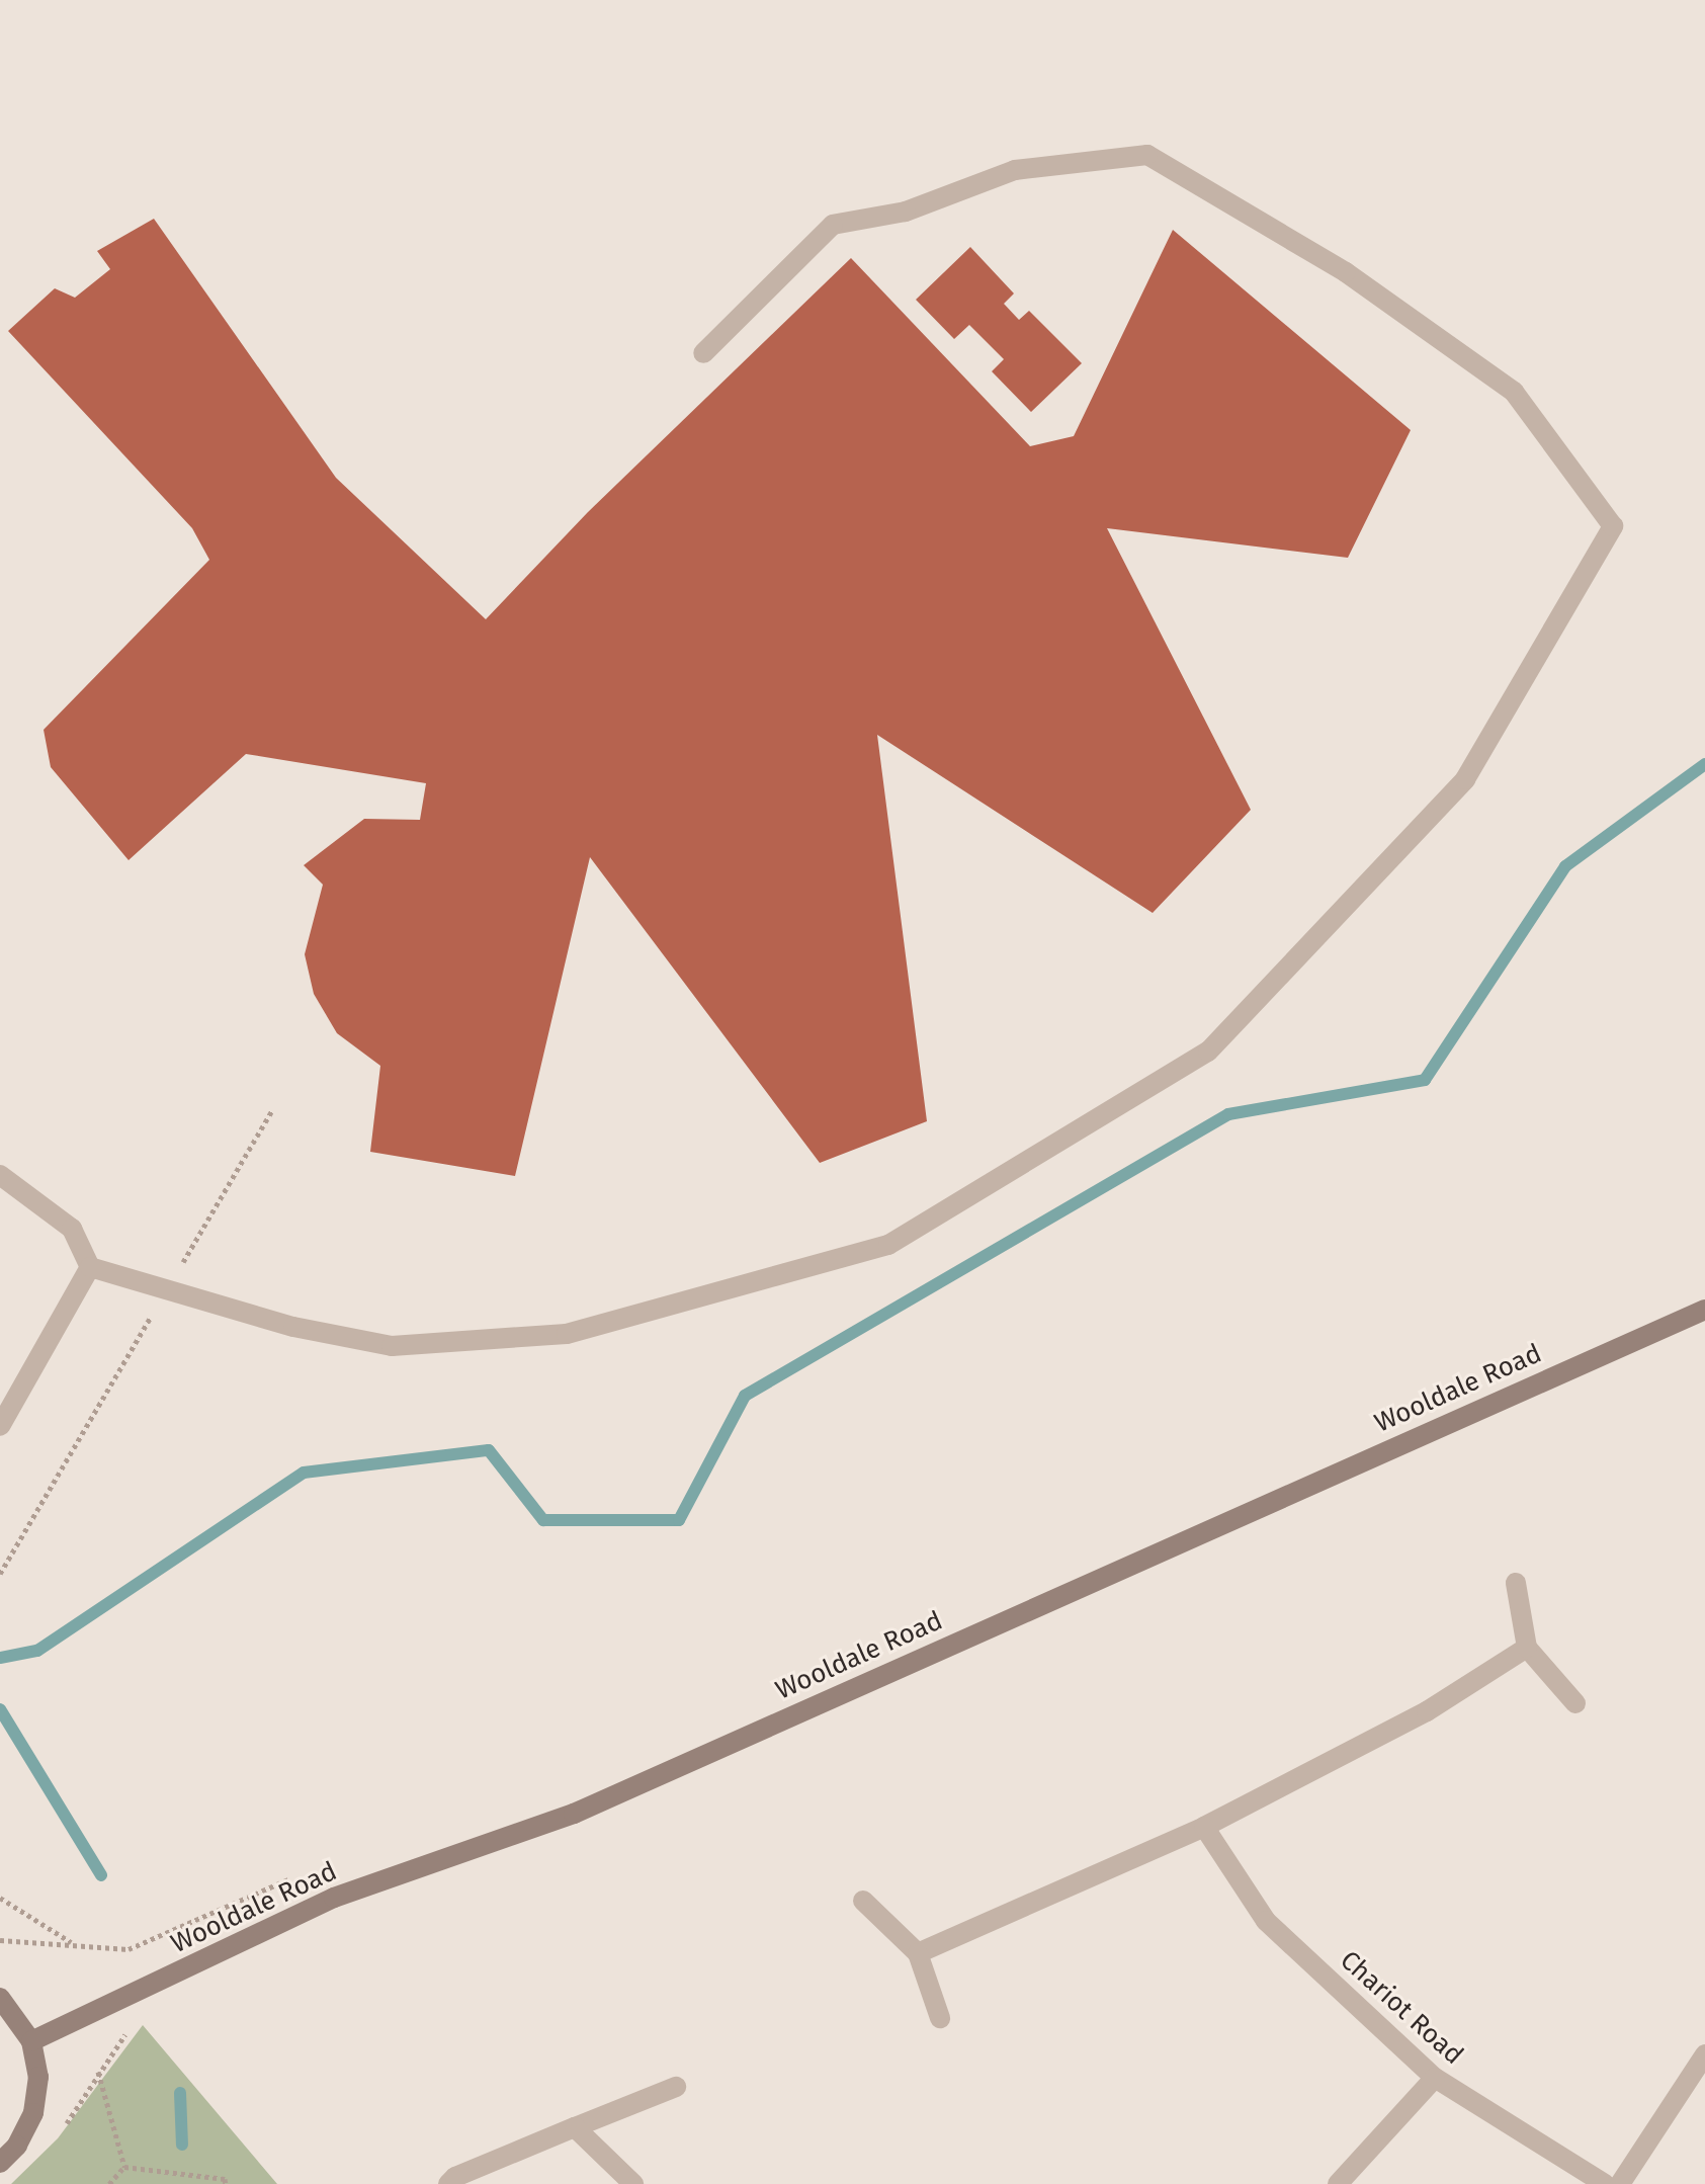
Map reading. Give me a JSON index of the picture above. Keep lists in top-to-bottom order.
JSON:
{
  "streets": {
    "street": ["Wooldale Road", "Chariot Road"]
  }
}
